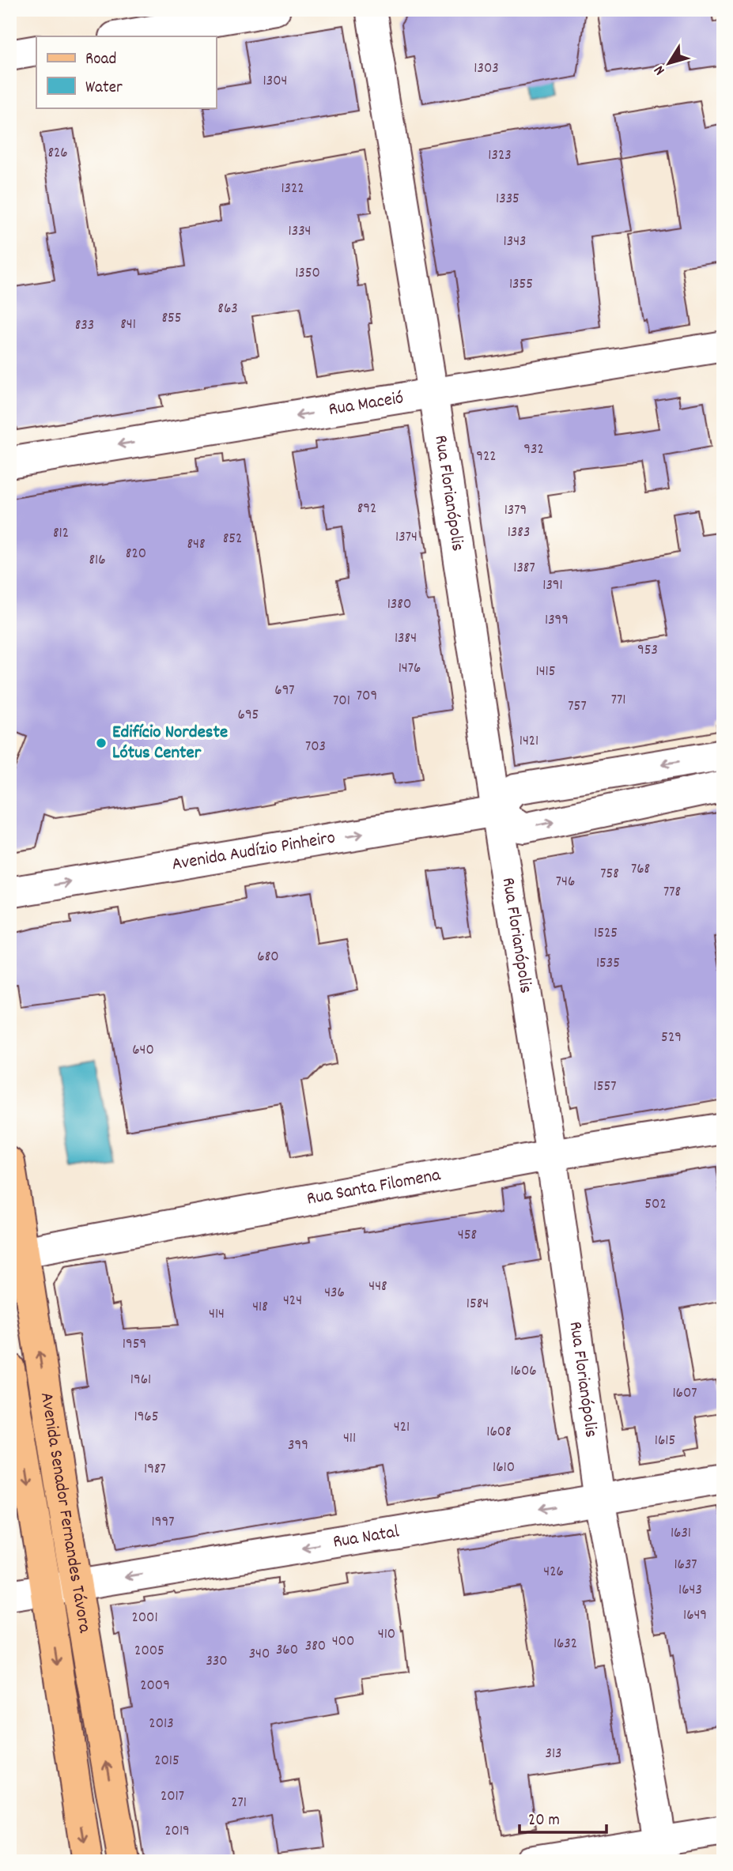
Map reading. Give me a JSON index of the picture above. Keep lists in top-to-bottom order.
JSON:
{
  "streets": {
    "main road": ["Avenida Senador Fernandes Távora"],
    "street": [
      "Rua Maceió",
      "Rua Florianópolis",
      "Avenida Audízio Pinheiro",
      "Rua Santa Filomena",
      "Rua Natal"
    ]
  },
  "crossings": [
    ["Rua Maceió", "Rua Florianópolis"],
    ["Rua Florianópolis", "Avenida Audízio Pinheiro"],
    ["Rua Florianópolis", "Rua Santa Filomena"],
    ["Rua Florianópolis", "Rua Natal"],
    ["Rua Santa Filomena", "Avenida Senador Fernandes Távora"],
    ["Avenida Senador Fernandes Távora", "Rua Natal"]
  ],
  "one_way": ["Rua Maceió", "Avenida Audízio Pinheiro", "Rua Natal"],
  "places": ["Edifício Nordeste Lótus Center"],
  "house_numbers": [
    "1303",
    "1304",
    "826",
    "1323",
    "1322",
    "1335",
    "1334",
    "1343",
    "1350",
    "1355",
    "863",
    "855",
    "841",
    "833",
    "932",
    "922",
    "892",
    "1379",
    "1383",
    "812",
    "1374",
    "852",
    "848",
    "820",
    "816",
    "1387",
    "1391",
    "1380",
    "1399",
    "1384",
    "953",
    "1476",
    "1415",
    "697",
    "709",
    "771",
    "701",
    "757",
    "695",
    "1421",
    "703",
    "768",
    "758",
    "746",
    "778",
    "1525",
    "680",
    "1535",
    "529",
    "640",
    "1557",
    "502",
    "458",
    "448",
    "436",
    "424",
    "1584",
    "418",
    "414",
    "1959",
    "1606",
    "1961",
    "1607",
    "1965",
    "421",
    "1608",
    "411",
    "1615",
    "399",
    "1610",
    "1987",
    "1997",
    "1631",
    "1637",
    "426",
    "1643",
    "1649",
    "2001",
    "410",
    "400",
    "1632",
    "380",
    "360",
    "2005",
    "340",
    "330",
    "2009",
    "2013",
    "313",
    "2015",
    "2017",
    "271",
    "2019"
  ],
  "legend": ["Road", "Water"],
  "scale_bar": "20 m",
  "north": "bottom left"
}
